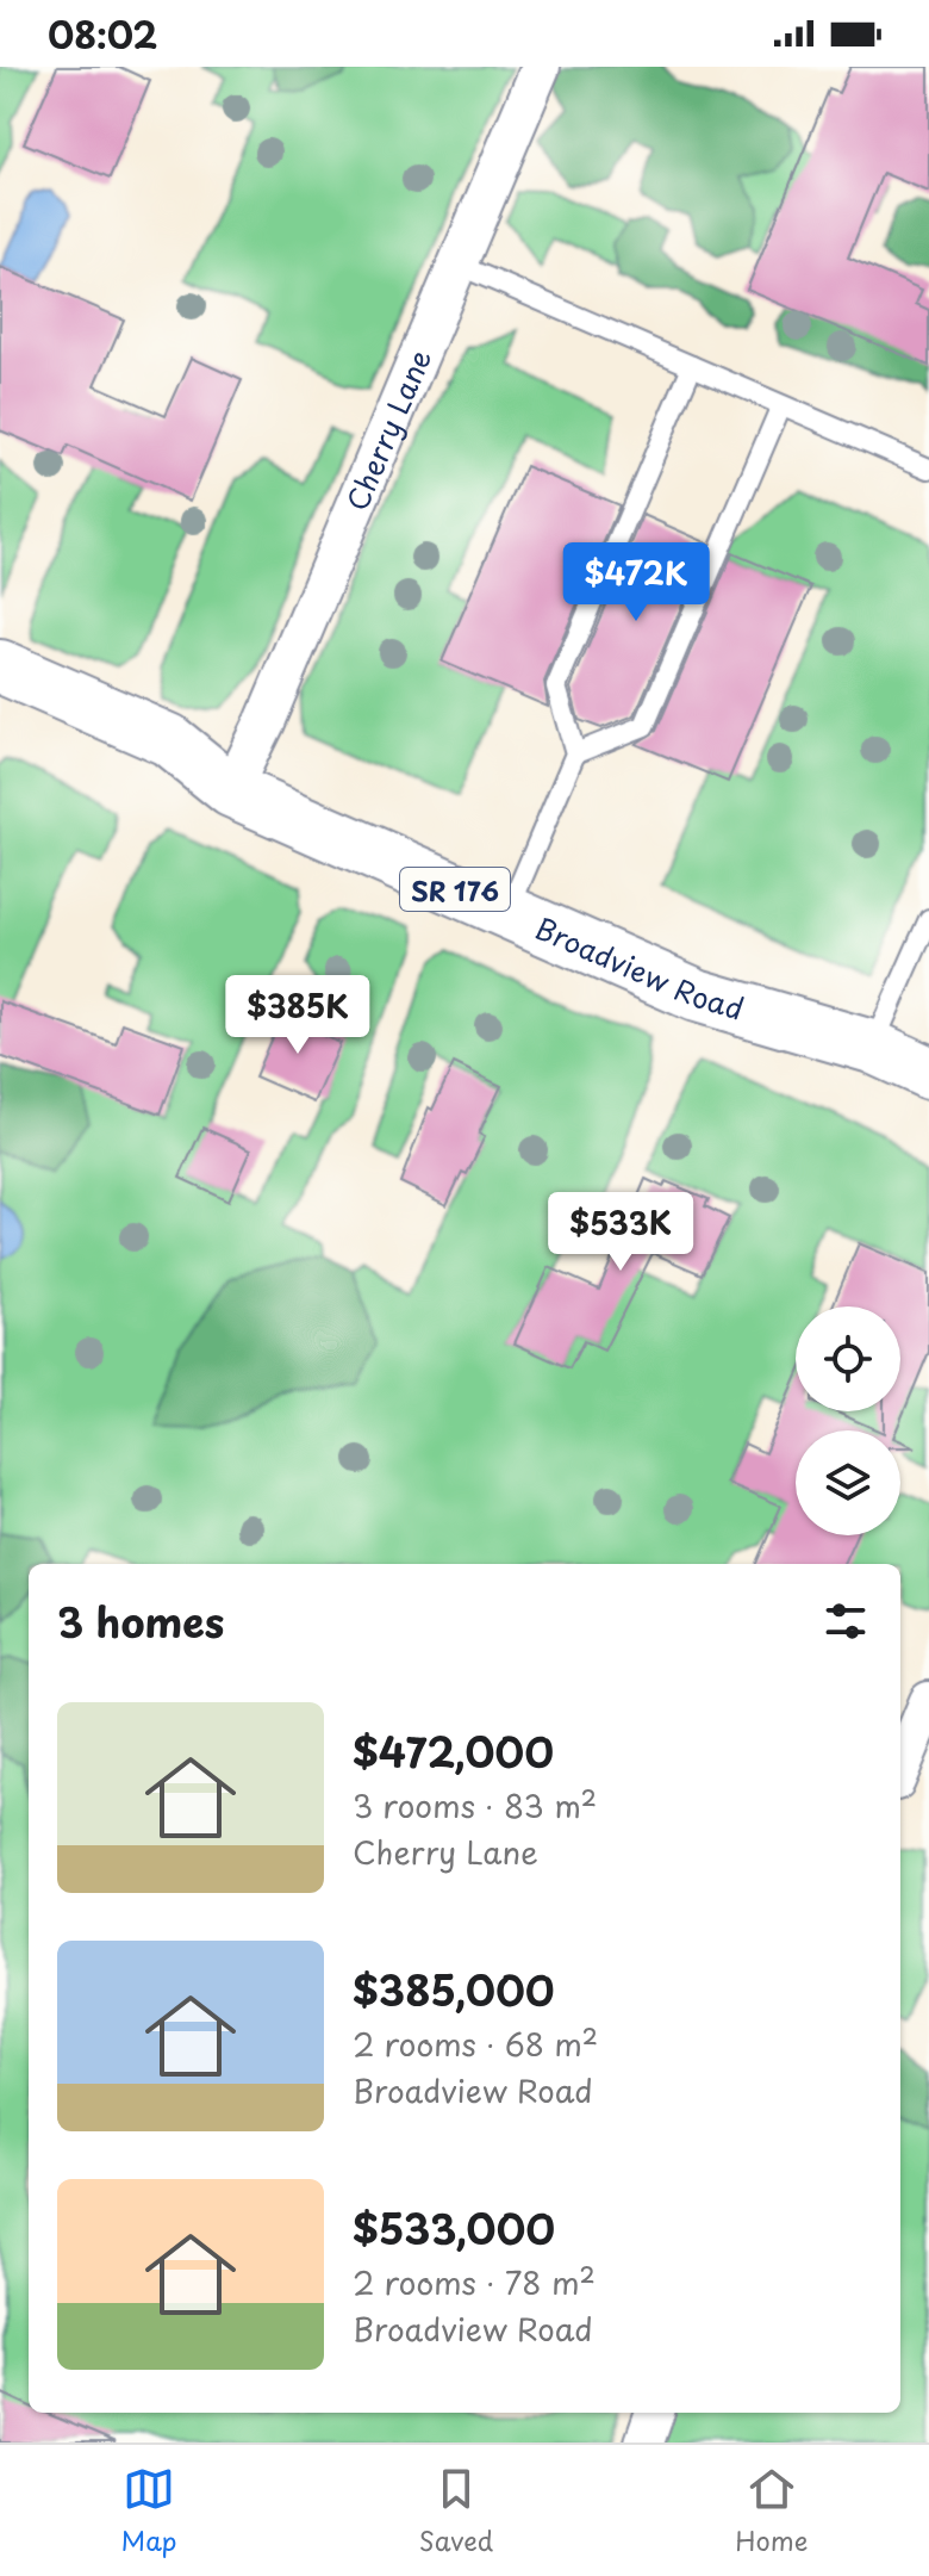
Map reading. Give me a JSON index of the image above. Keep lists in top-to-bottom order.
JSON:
{
  "streets": {
    "main road": ["SR 176", "Broadview Road"],
    "street": ["Cherry Lane"]
  },
  "crossings": [
    ["Cherry Lane", "Broadview Road"]
  ],
  "page": {
    "status": "08:02",
    "price": ["$472K", "$385K", "$533K"],
    "heading": "3 homes",
    "list": [
      {
        "name": "$472,000",
        "note": "3 rooms · 83 m² · Cherry Lane"
      },
      {
        "name": "$385,000",
        "note": "2 rooms · 68 m² · Broadview Road"
      },
      {
        "name": "$533,000",
        "note": "2 rooms · 78 m² · Broadview Road"
      }
    ],
    "tabs": ["Map", "Saved", "Home"]
  }
}
